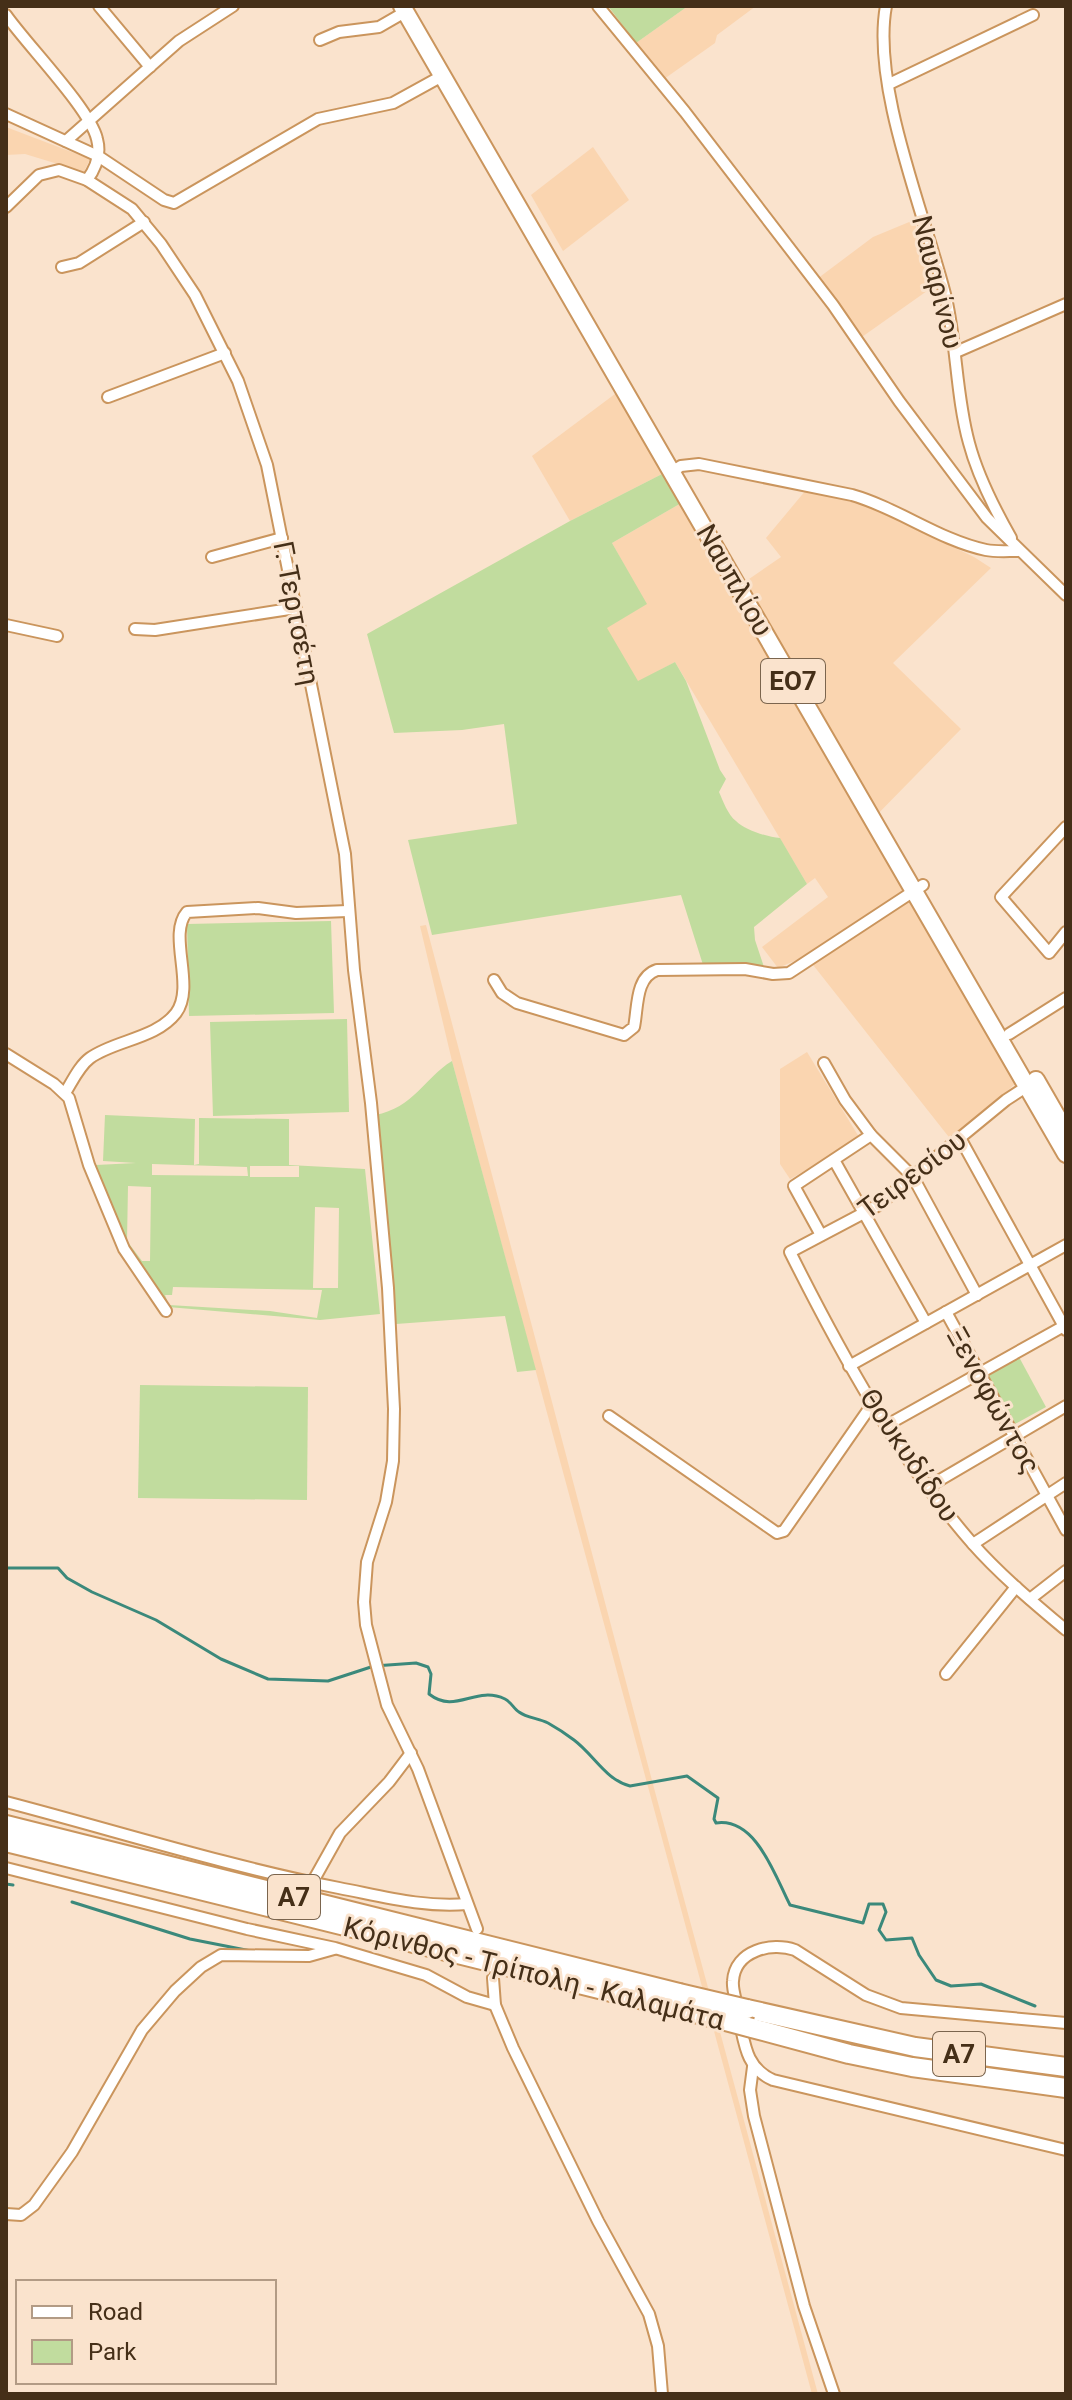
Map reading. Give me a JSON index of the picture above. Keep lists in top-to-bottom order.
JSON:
{
  "streets": {
    "highway": ["Α7", "Κόρινθος - Τρίπολη - Καλαμάτα"],
    "main road": ["Ναυπλίου", "ΕΟ7"],
    "street": [
      "Ναυαρίνου",
      "Γ. Τερτσέτη",
      "Τειρεσίου",
      "Ξενοφώντος",
      "Θουκυδίδου"
    ]
  },
  "crossings": [
    ["Ναυπλίου", "Τειρεσίου"],
    ["Τειρεσίου", "Θουκυδίδου"]
  ],
  "legend": ["Road", "Park"]
}
